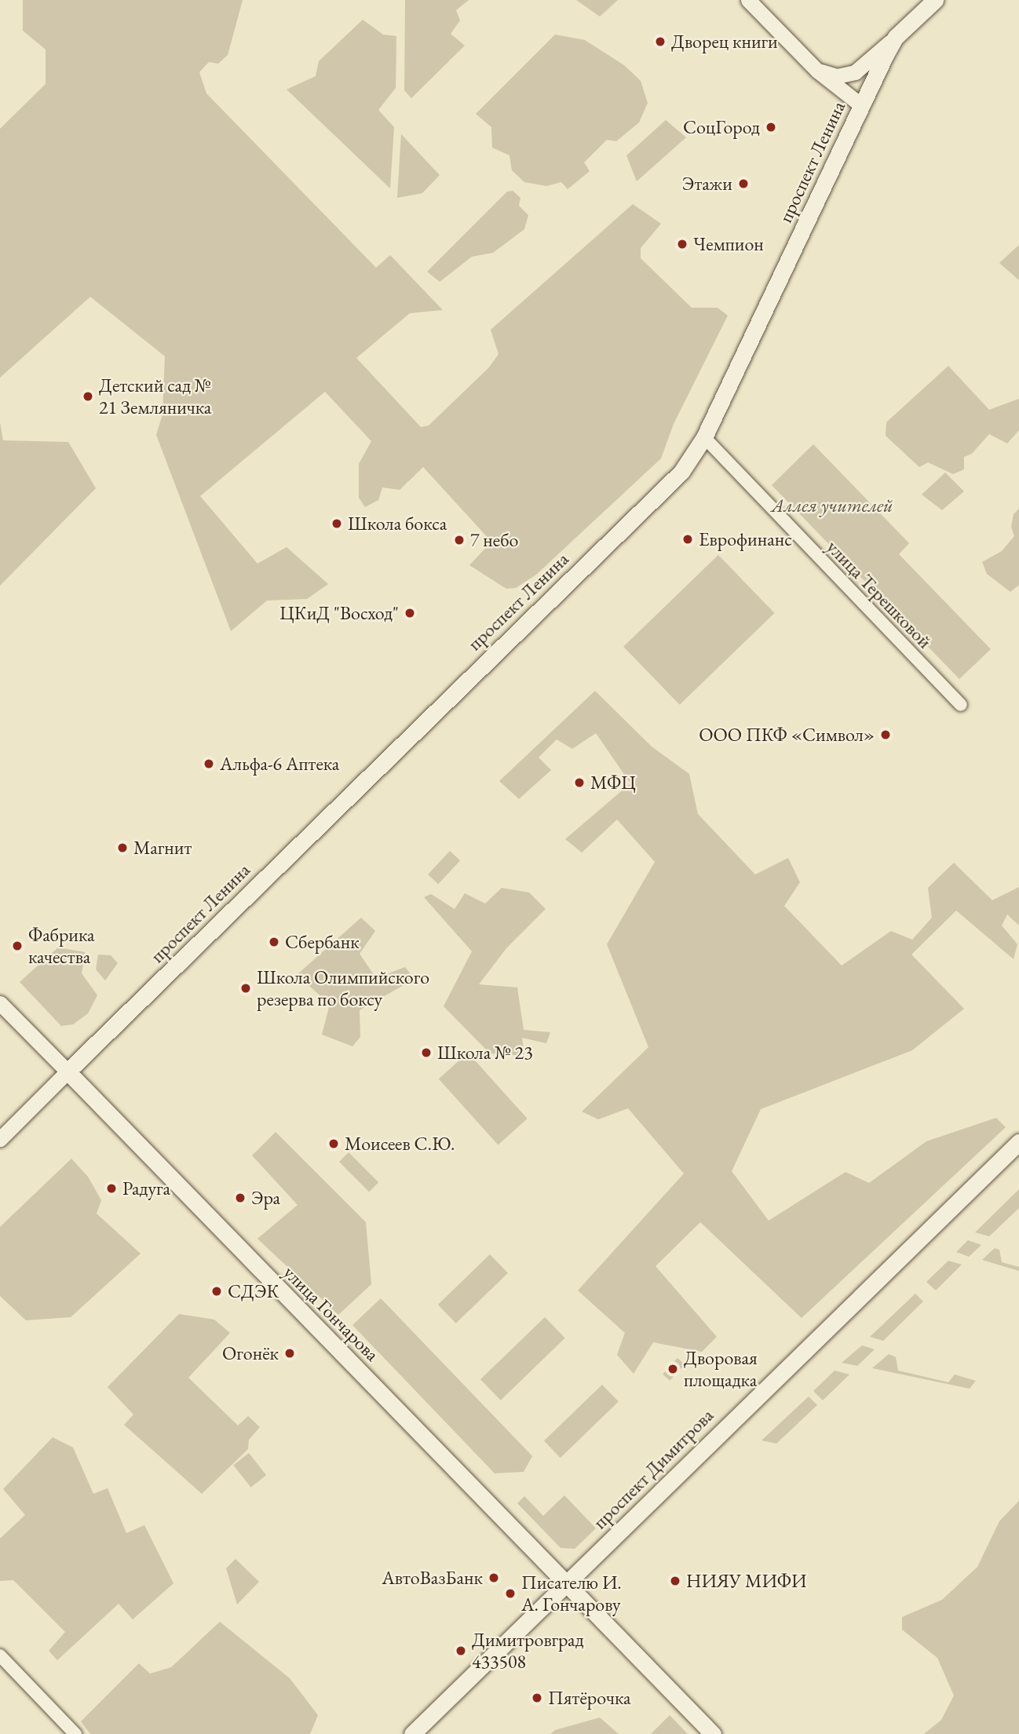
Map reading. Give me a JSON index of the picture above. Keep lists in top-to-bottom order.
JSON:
{
  "streets": {
    "main road": ["проспект Ленина", "улица Гончарова", "проспект Димитрова"],
    "street": ["улица Терешковой"]
  },
  "crossings": [
    ["проспект Ленина", "улица Терешковой"],
    ["проспект Ленина", "улица Гончарова"],
    ["улица Гончарова", "проспект Димитрова"]
  ],
  "parks": ["Аллея учителей"],
  "places": [
    "Дворец книги",
    "СоцГород",
    "Этажи",
    "Чемпион",
    "Детский сад № 21 Земляничка",
    "Школа бокса",
    "Еврофинанс",
    "7 небо",
    "ЦКиД \"Восход\"",
    "ООО ПКФ «Символ»",
    "Альфа-6 Аптека",
    "МФЦ",
    "Магнит",
    "Сбербанк",
    "Фабрика качества",
    "Школа Олимпийского резерва по боксу",
    "Школа № 23",
    "Моисеев С.Ю.",
    "Радуга",
    "Эра",
    "СДЭК",
    "Огонёк",
    "Дворовая площадка",
    "АвтоВазБанк",
    "НИЯУ МИФИ",
    "Писателю И. А. Гончарову",
    "Димитровград 433508",
    "Пятёрочка"
  ]
}
